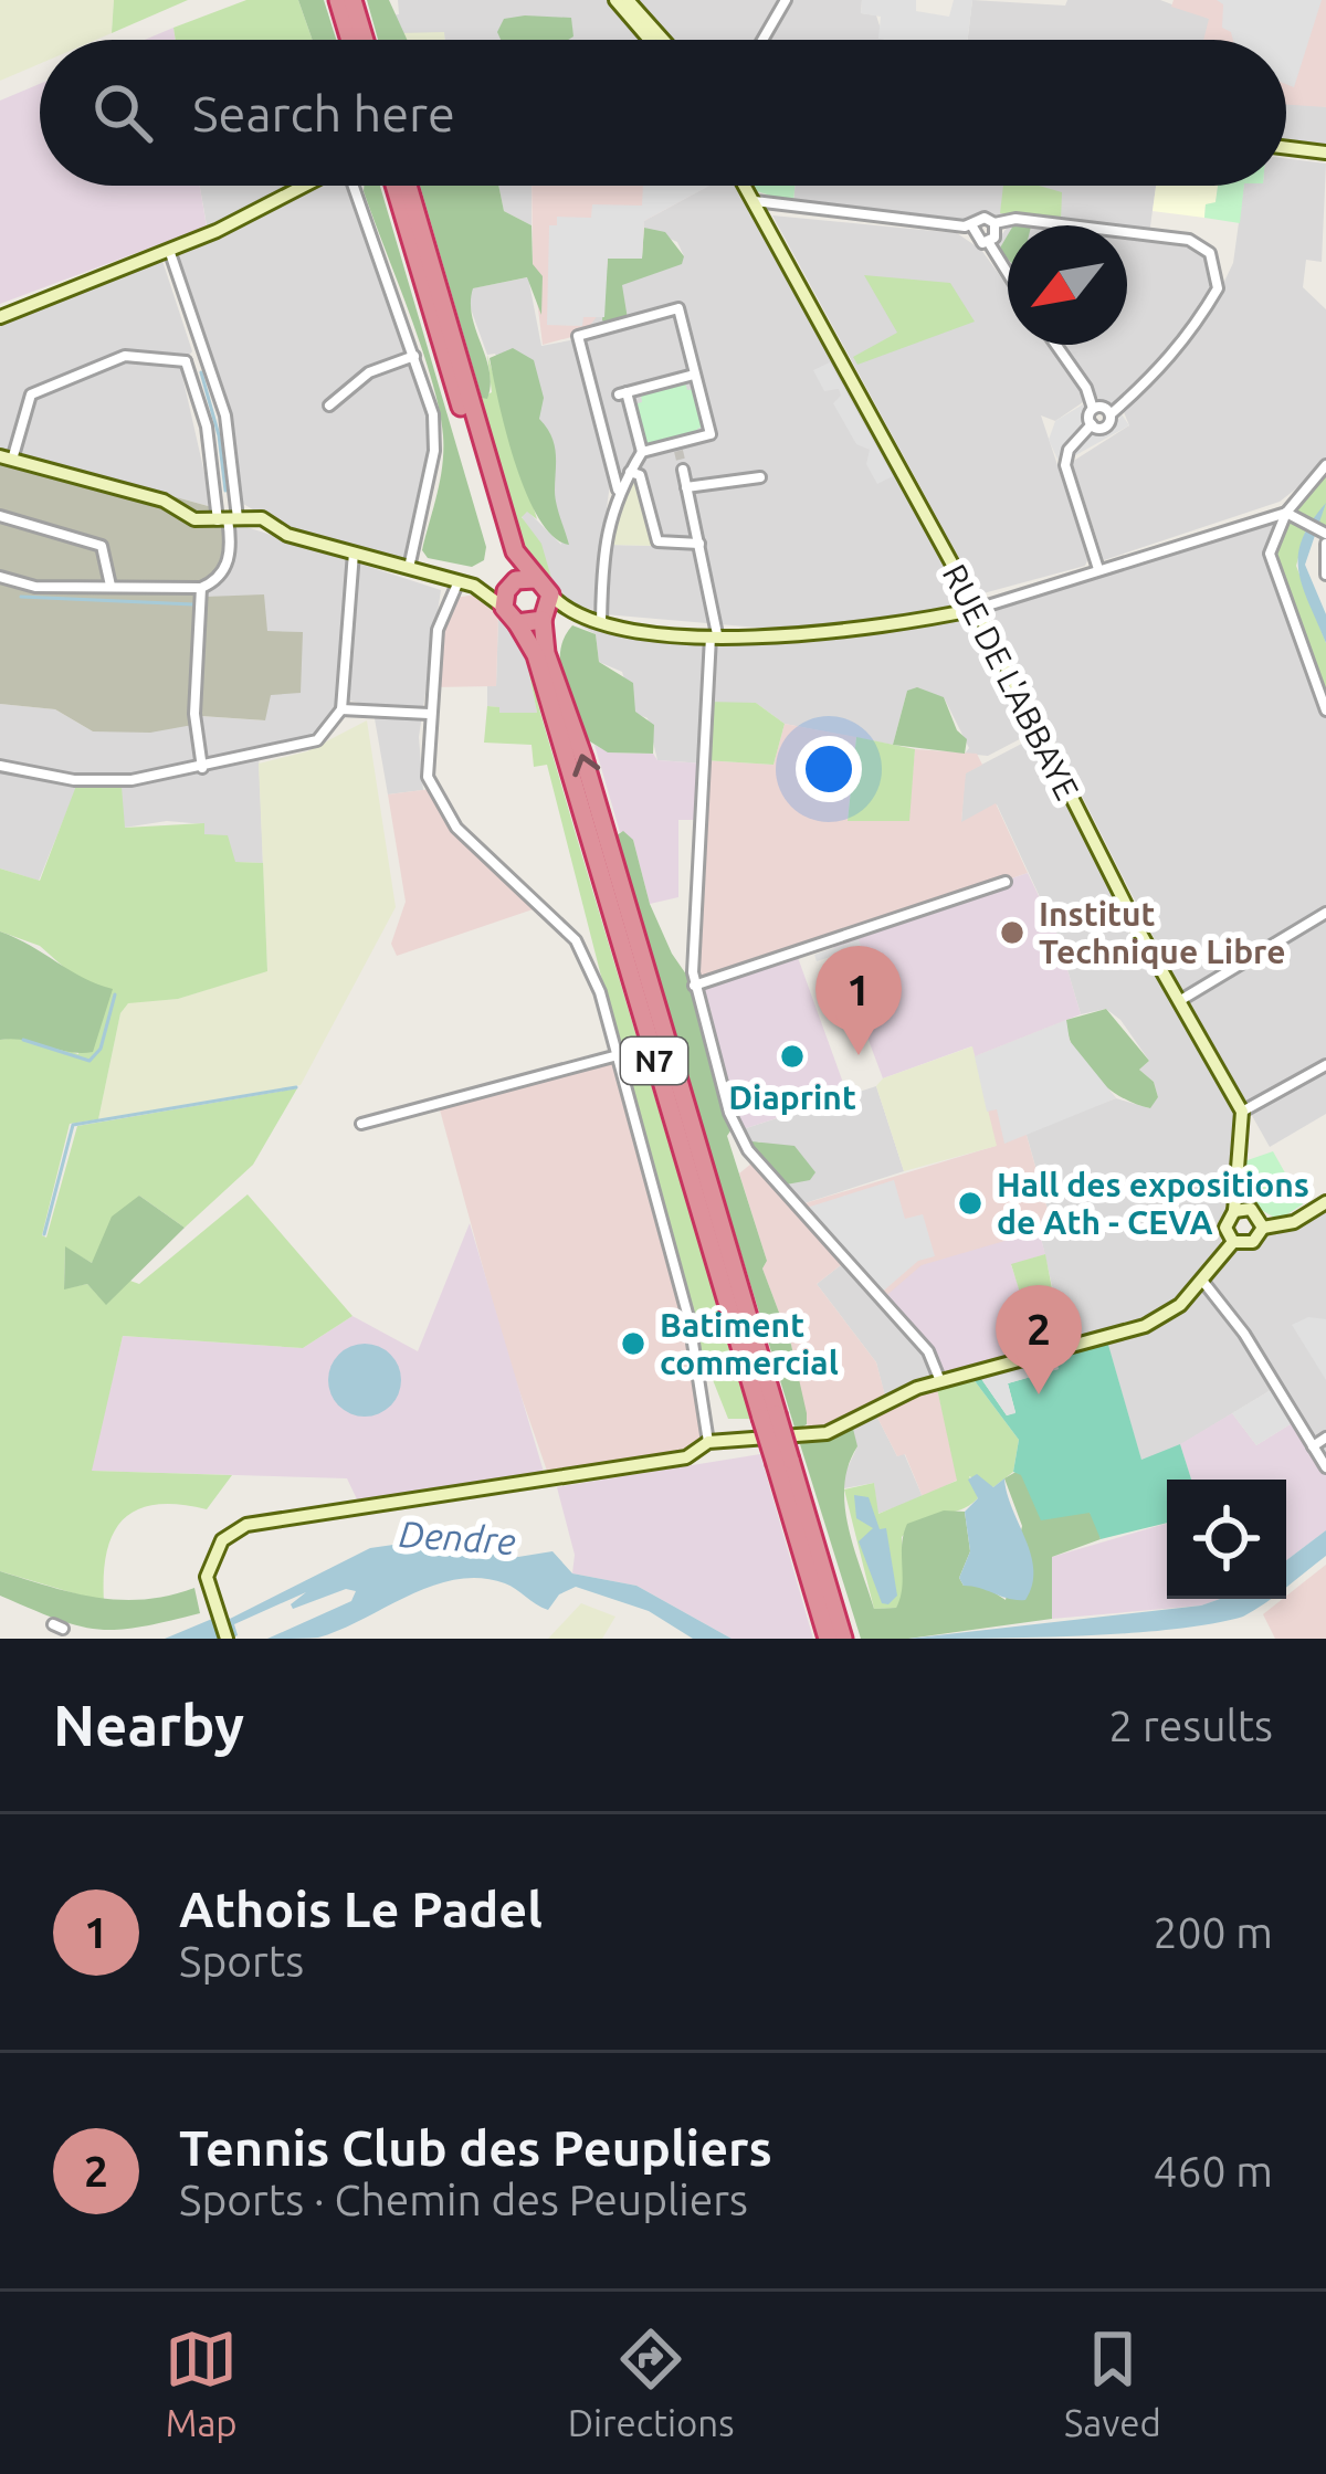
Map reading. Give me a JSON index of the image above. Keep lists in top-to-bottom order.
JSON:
{
  "streets": {
    "highway": ["N7"],
    "street": ["RUE DE L'ABBAYE"]
  },
  "water": ["Dendre"],
  "places": [
    "Institut Technique Libre",
    "Diaprint",
    "Hall des expositions de Ath - CEVA",
    "Batiment commercial"
  ],
  "north": "bottom left",
  "page": {
    "search": "Search here",
    "pins": ["1", "2"],
    "heading": ["Nearby", "2 results"],
    "list": [
      {
        "mark": "1",
        "name": "Athois Le Padel",
        "note": "Sports",
        "value": "200 m"
      },
      {
        "mark": "2",
        "name": "Tennis Club des Peupliers",
        "note": "Sports · Chemin des Peupliers",
        "value": "460 m"
      }
    ],
    "nav": ["Map", "Directions", "Saved"]
  }
}
